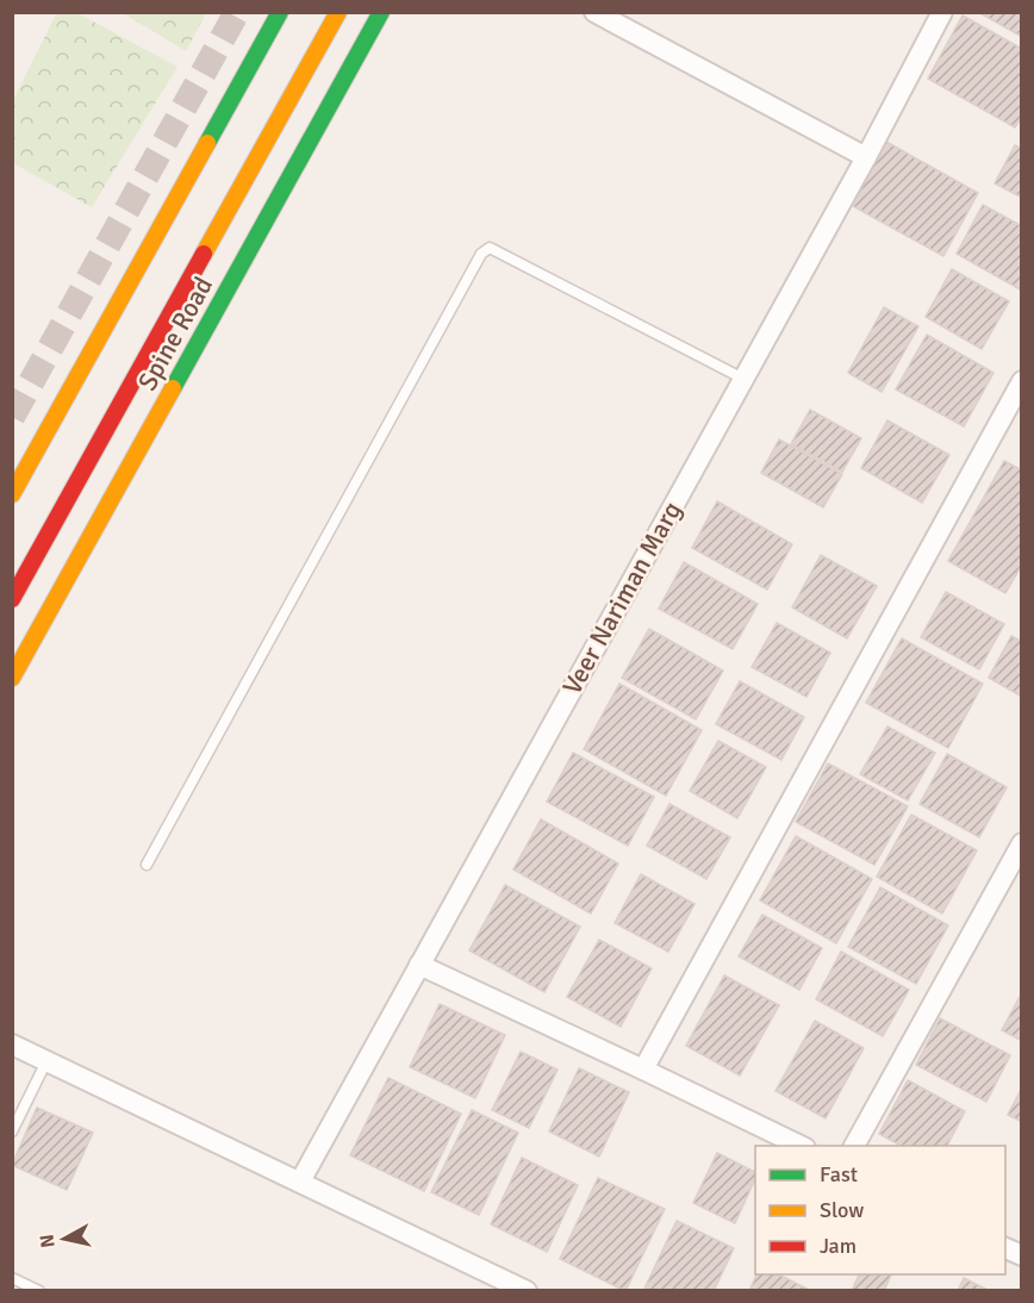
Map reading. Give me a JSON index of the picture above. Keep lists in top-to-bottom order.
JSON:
{
  "streets": {
    "main road": ["Spine Road"],
    "street": ["Veer Nariman Marg"]
  },
  "legend": ["Fast", "Slow", "Jam"],
  "north": "left"
}
